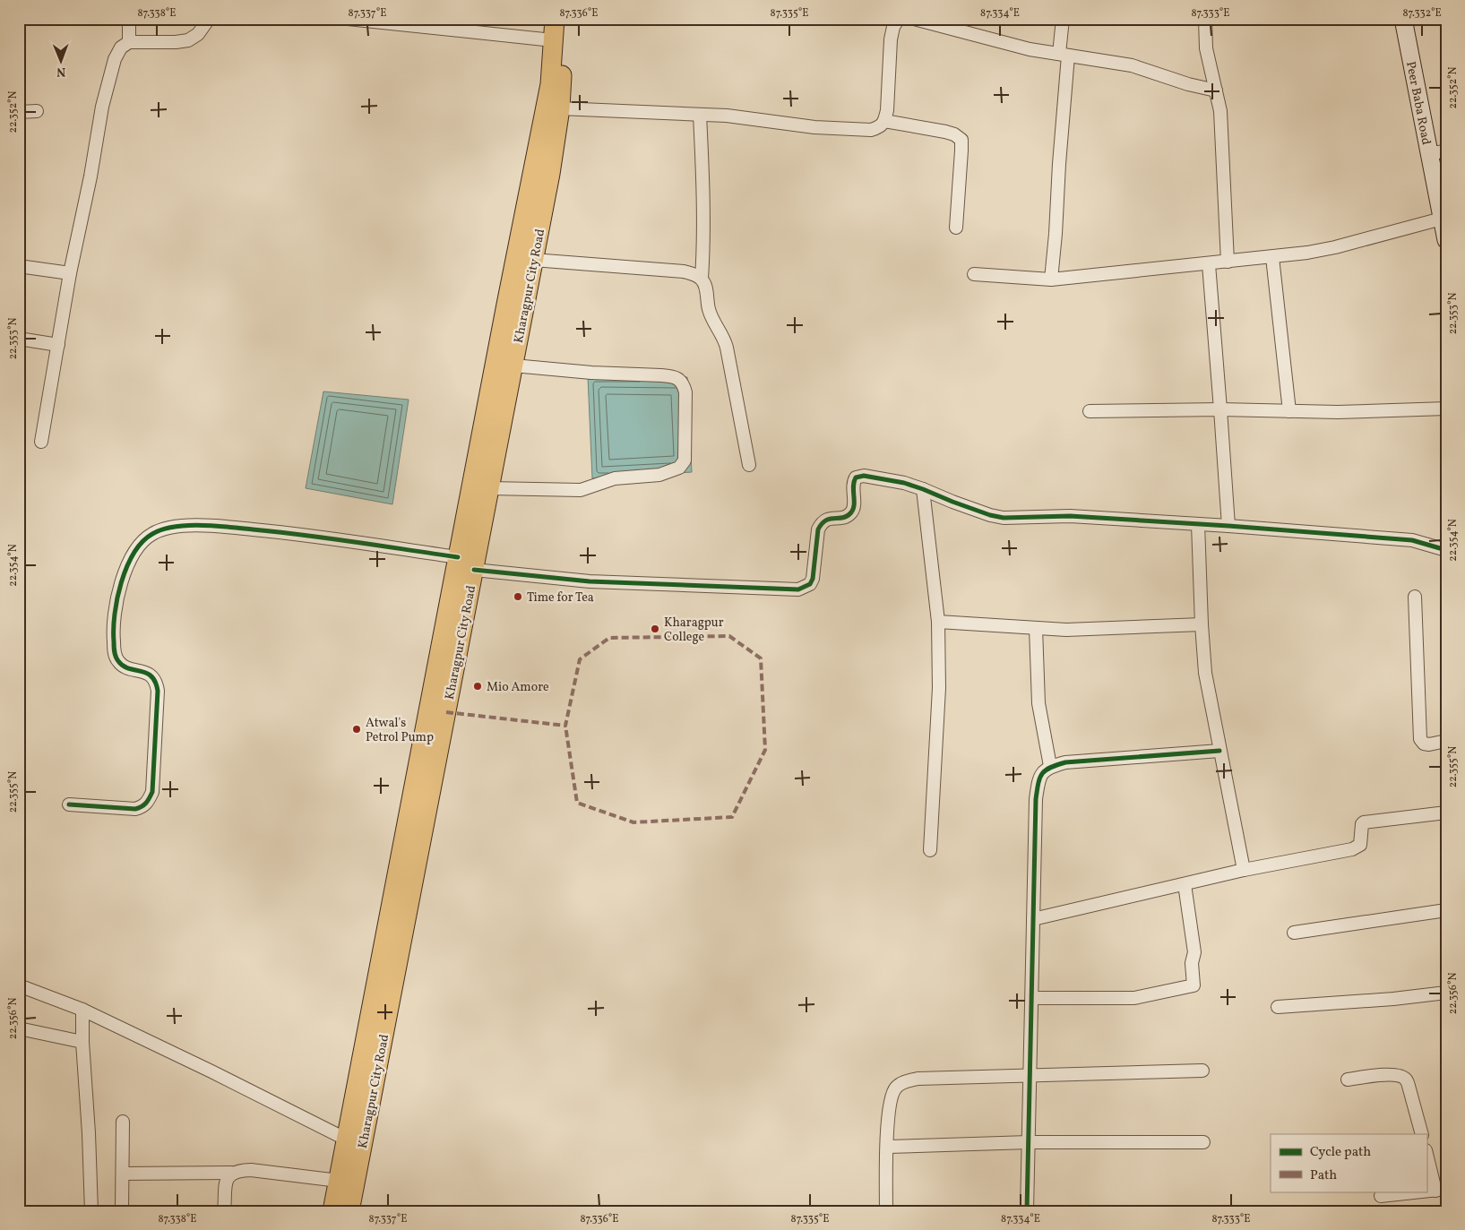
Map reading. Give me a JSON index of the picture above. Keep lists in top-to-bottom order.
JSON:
{
  "streets": {
    "main road": ["Peer Baba Road", "Kharagpur City Road"]
  },
  "places": [
    "Time for Tea",
    "Kharagpur College",
    "Mio Amore",
    "Atwal's Petrol Pump"
  ],
  "legend": ["Cycle path", "Path"],
  "north": "bottom",
  "coordinates": [
    "87.338°E",
    "87.337°E",
    "87.336°E",
    "87.335°E",
    "87.334°E",
    "87.333°E",
    "87.332°E",
    "22.352°N",
    "22.353°N",
    "22.354°N",
    "22.355°N",
    "22.356°N"
  ]
}
